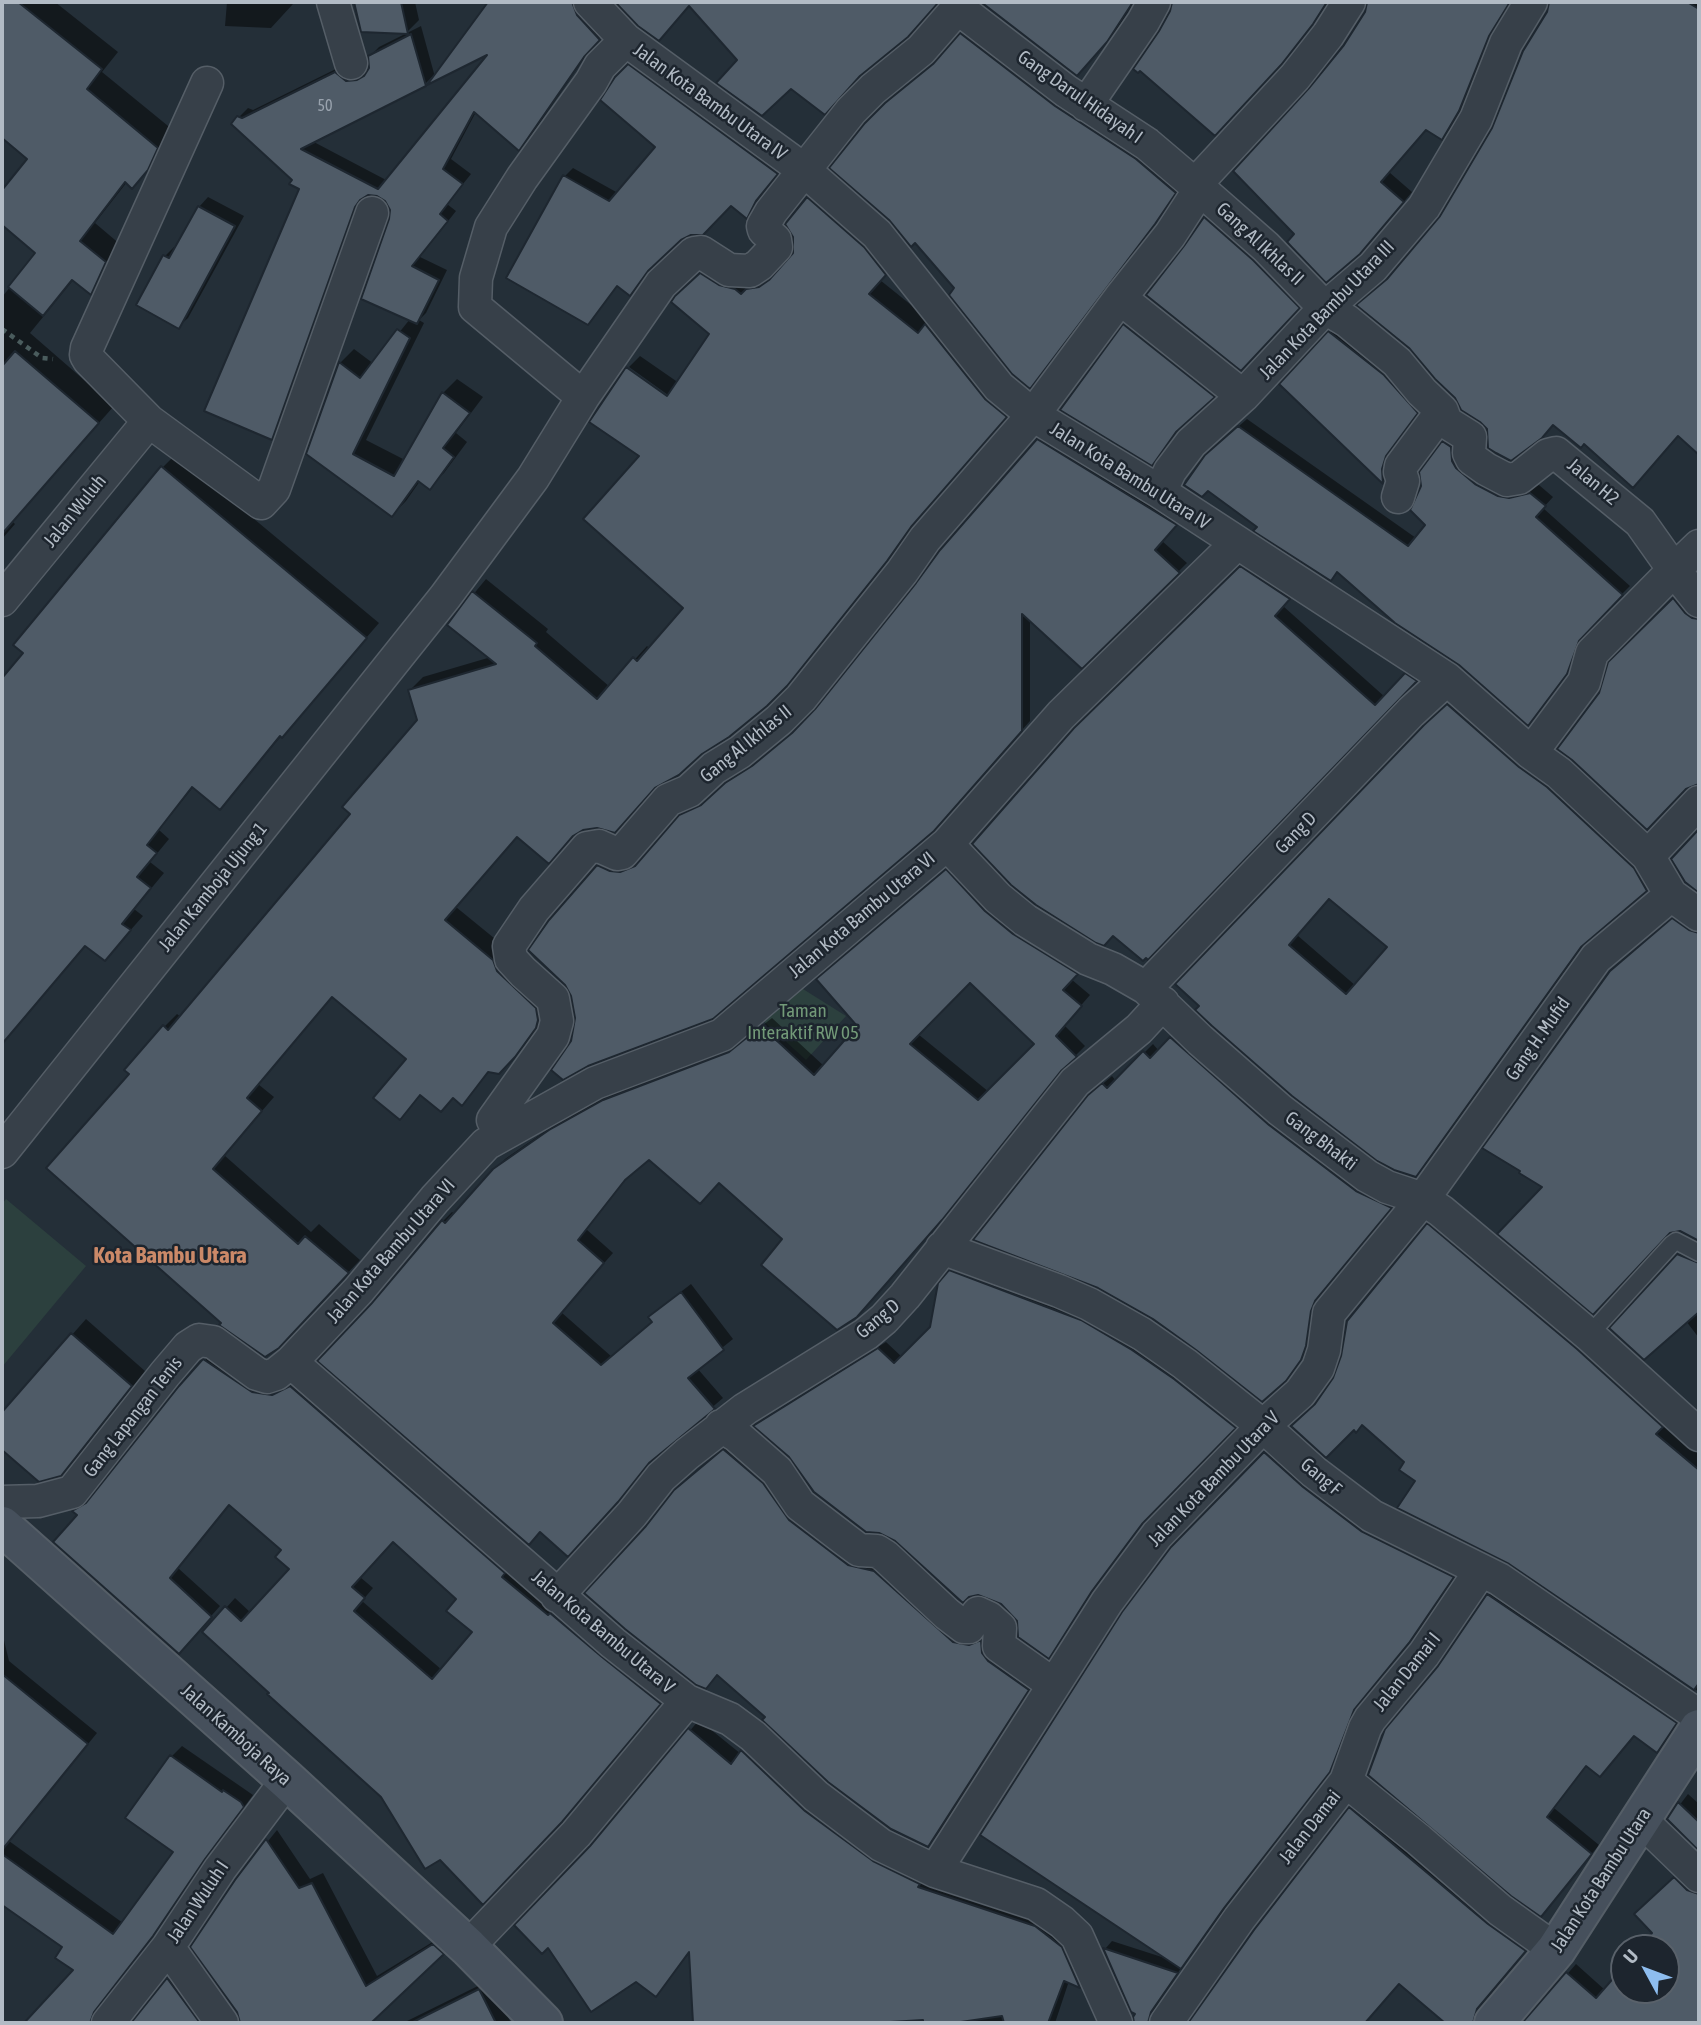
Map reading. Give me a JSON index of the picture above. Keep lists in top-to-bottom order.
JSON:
{
  "streets": {
    "street": [
      "Gang Darul Hidayah I",
      "Jalan Kota Bambu Utara IV",
      "Gang Al Ikhlas II",
      "Jalan Kota Bambu Utara III",
      "Jalan H2",
      "Jalan Wuluh",
      "Gang D",
      "Jalan Kamboja Ujung 1",
      "Jalan Kota Bambu Utara VI",
      "Gang H. Mufid",
      "Gang Bhakti",
      "Gang Lapangan Tenis",
      "Gang F",
      "Jalan Kota Bambu Utara V",
      "Jalan Damai I",
      "Jalan Kamboja Raya",
      "Jalan Damai",
      "Jalan Kota Bambu Utara",
      "Jalan Wuluh I"
    ]
  },
  "crossings": [
    ["Gang Darul Hidayah I", "Gang Al Ikhlas II"],
    ["Jalan Kota Bambu Utara IV", "Gang Al Ikhlas II"],
    ["Jalan Kota Bambu Utara IV", "Jalan Kota Bambu Utara III"],
    ["Jalan Kota Bambu Utara IV", "Gang D"],
    ["Jalan Kota Bambu Utara IV", "Jalan Kamboja Ujung 1"],
    ["Jalan Kota Bambu Utara IV", "Jalan Kota Bambu Utara VI"],
    ["Jalan Kota Bambu Utara IV", "Gang H. Mufid"],
    ["Gang Al Ikhlas II", "Jalan Kota Bambu Utara III"],
    ["Gang Al Ikhlas II", "Jalan H2"],
    ["Jalan Kota Bambu Utara III", "Jalan H2"],
    ["Gang D", "Gang Bhakti"],
    ["Gang D", "Gang F"],
    ["Gang D", "Jalan Kota Bambu Utara V"],
    ["Jalan Kota Bambu Utara VI", "Gang Bhakti"],
    ["Jalan Kota Bambu Utara VI", "Gang Lapangan Tenis"],
    ["Jalan Kota Bambu Utara VI", "Jalan Kota Bambu Utara V"],
    ["Gang H. Mufid", "Gang Bhakti"],
    ["Gang H. Mufid", "Jalan Kota Bambu Utara V"],
    ["Gang Bhakti", "Jalan Kota Bambu Utara V"],
    ["Gang Lapangan Tenis", "Jalan Kota Bambu Utara V"],
    ["Gang F", "Jalan Kota Bambu Utara V"],
    ["Gang F", "Jalan Damai I"],
    ["Jalan Damai I", "Jalan Damai"],
    ["Jalan Kamboja Raya", "Jalan Wuluh I"],
    ["Jalan Damai", "Jalan Kota Bambu Utara"]
  ],
  "districts": ["Kota Bambu Utara"],
  "parks": ["Taman Interaktif RW 05"],
  "house_numbers": ["50"],
  "north": "top left"
}
